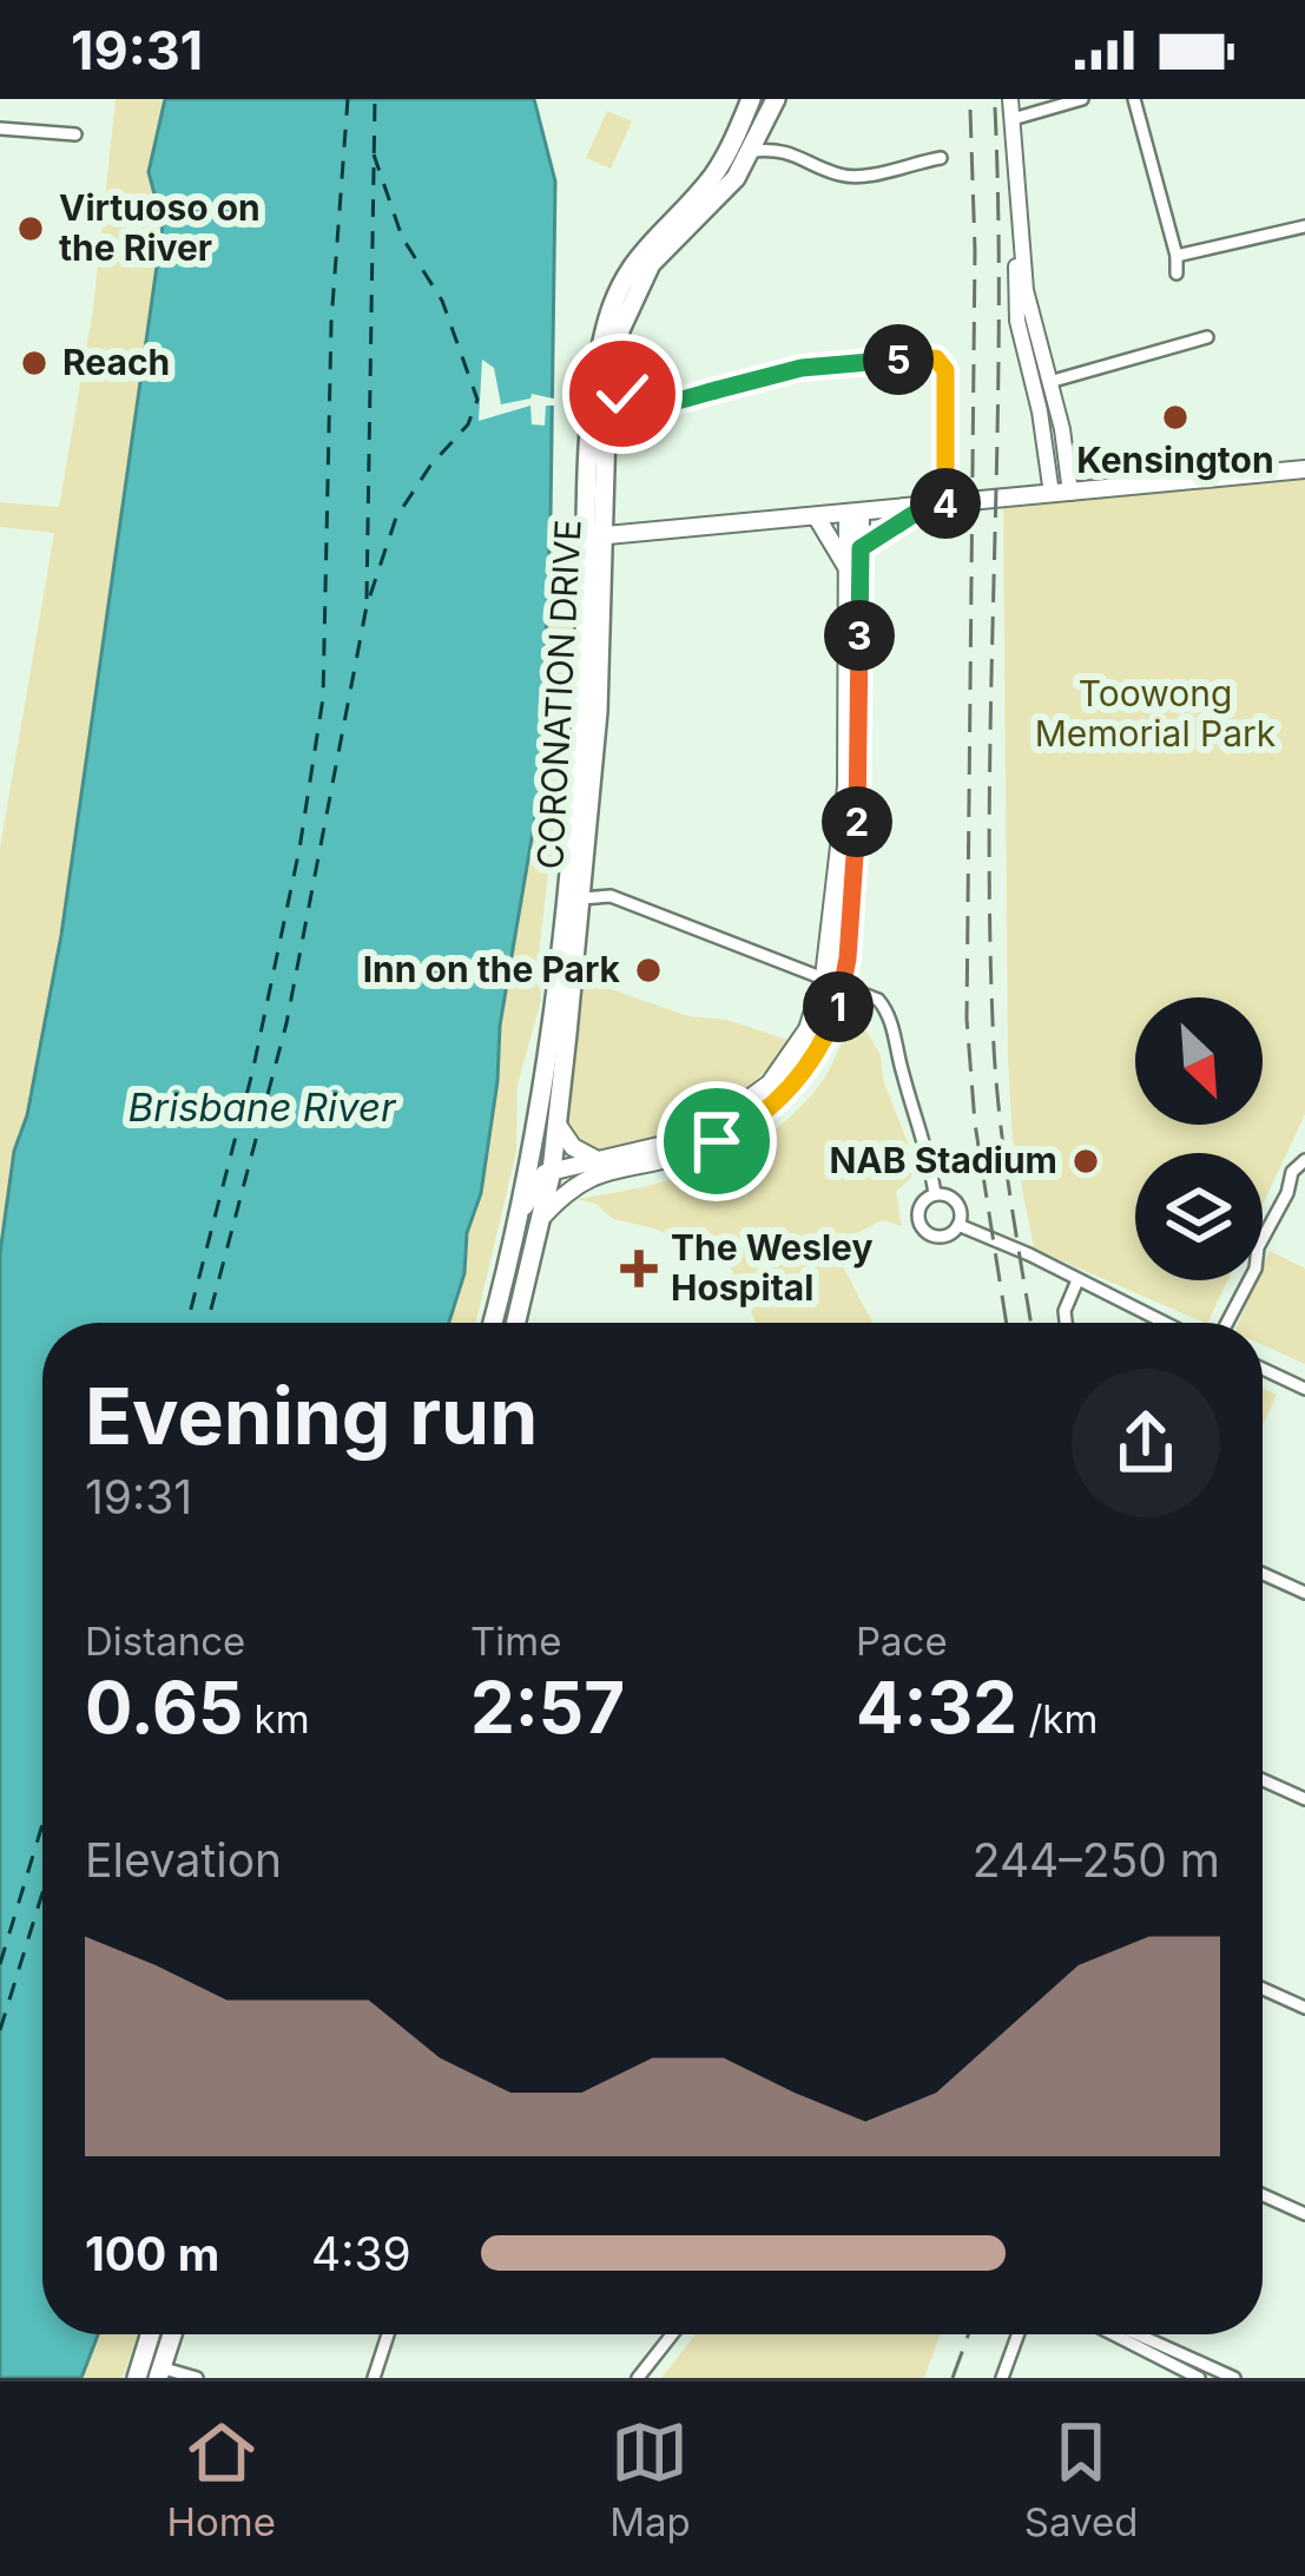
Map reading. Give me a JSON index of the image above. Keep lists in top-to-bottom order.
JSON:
{
  "streets": {
    "highway": ["CORONATION DRIVE"]
  },
  "water": ["Brisbane River"],
  "parks": ["Toowong Memorial Park"],
  "places": {
    "other": [
      "Virtuoso on the River",
      "Reach",
      "Kensington",
      "Inn on the Park",
      "NAB Stadium"
    ],
    "health": ["The Wesley Hospital"]
  },
  "north": "bottom right",
  "page": {
    "status": "19:31",
    "pins": [
      "5",
      "4",
      "3",
      "2",
      "1"
    ],
    "heading": ["Evening run", "19:31"],
    "stats": [
      ["Distance", "0.65 km"],
      ["Time", "2:57"],
      ["Pace", "4:32 /km"]
    ],
    "chart": ["Elevation", "244–250 m"],
    "list": [
      {
        "name": "100 m",
        "note": "4:39"
      }
    ],
    "tabs": ["Home", "Map", "Saved"]
  }
}
